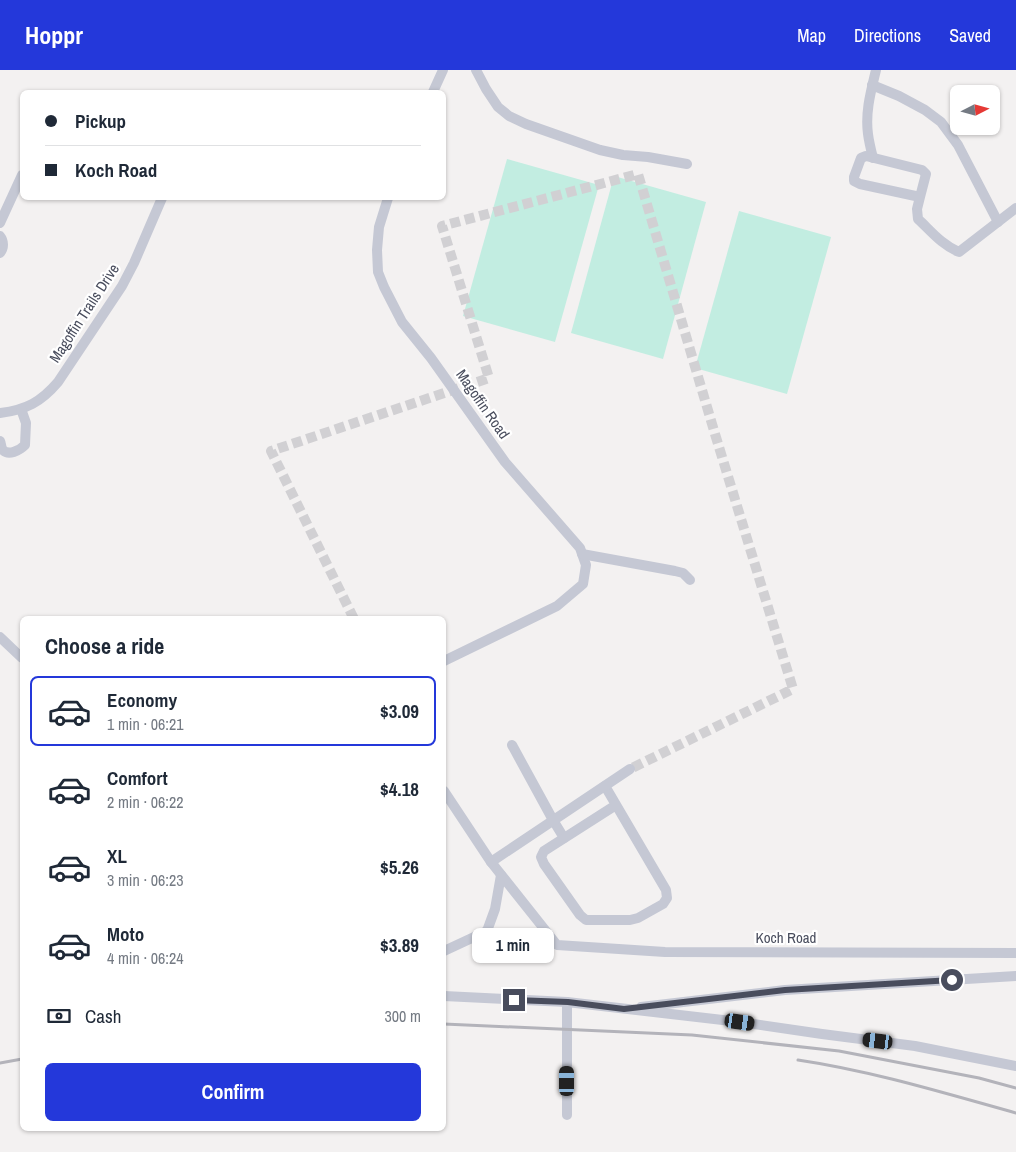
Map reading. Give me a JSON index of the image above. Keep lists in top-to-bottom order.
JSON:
{
  "streets": {
    "street": ["Magoffin Trails Drive", "Magoffin Road", "Koch Road"]
  },
  "north": "right",
  "page": {
    "header": "Hoppr",
    "nav": ["Map", "Directions", "Saved"],
    "banner": ["Pickup", "Koch Road"],
    "heading": "Choose a ride",
    "list": [
      {
        "name": "Economy",
        "note": "1 min · 06:21",
        "value": "$3.09"
      },
      {
        "name": "Comfort",
        "note": "2 min · 06:22",
        "value": "$4.18"
      },
      {
        "name": "XL",
        "note": "3 min · 06:23",
        "value": "$5.26"
      },
      {
        "name": "Moto",
        "note": "4 min · 06:24",
        "value": "$3.89"
      }
    ],
    "bubble": "1 min",
    "pay": ["Cash", "300 m"],
    "buttons": "Confirm"
  }
}
